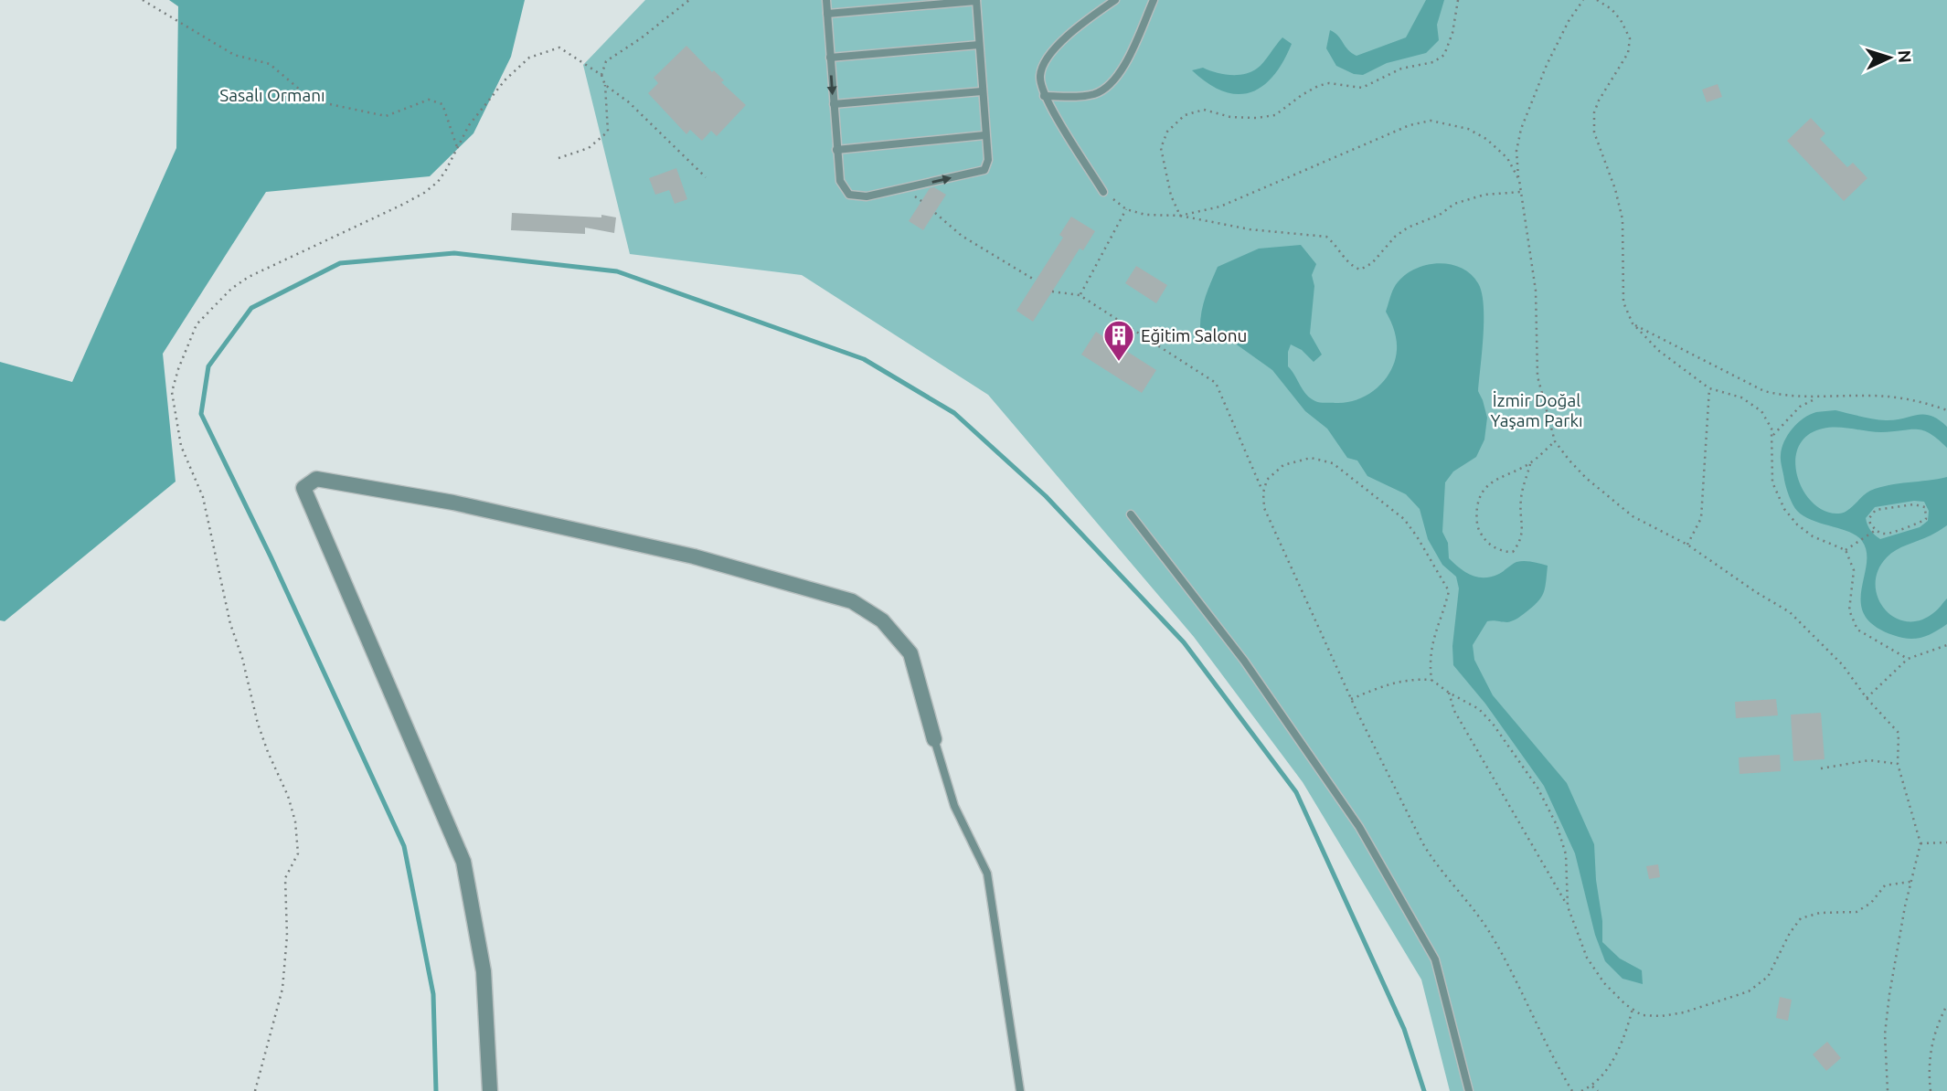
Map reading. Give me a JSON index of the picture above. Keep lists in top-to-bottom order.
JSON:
{
  "parks": ["Sasalı Ormanı", "İzmir Doğal Yaşam Parkı"],
  "places": {
    "building": ["Eğitim Salonu"]
  },
  "north": "right"
}
